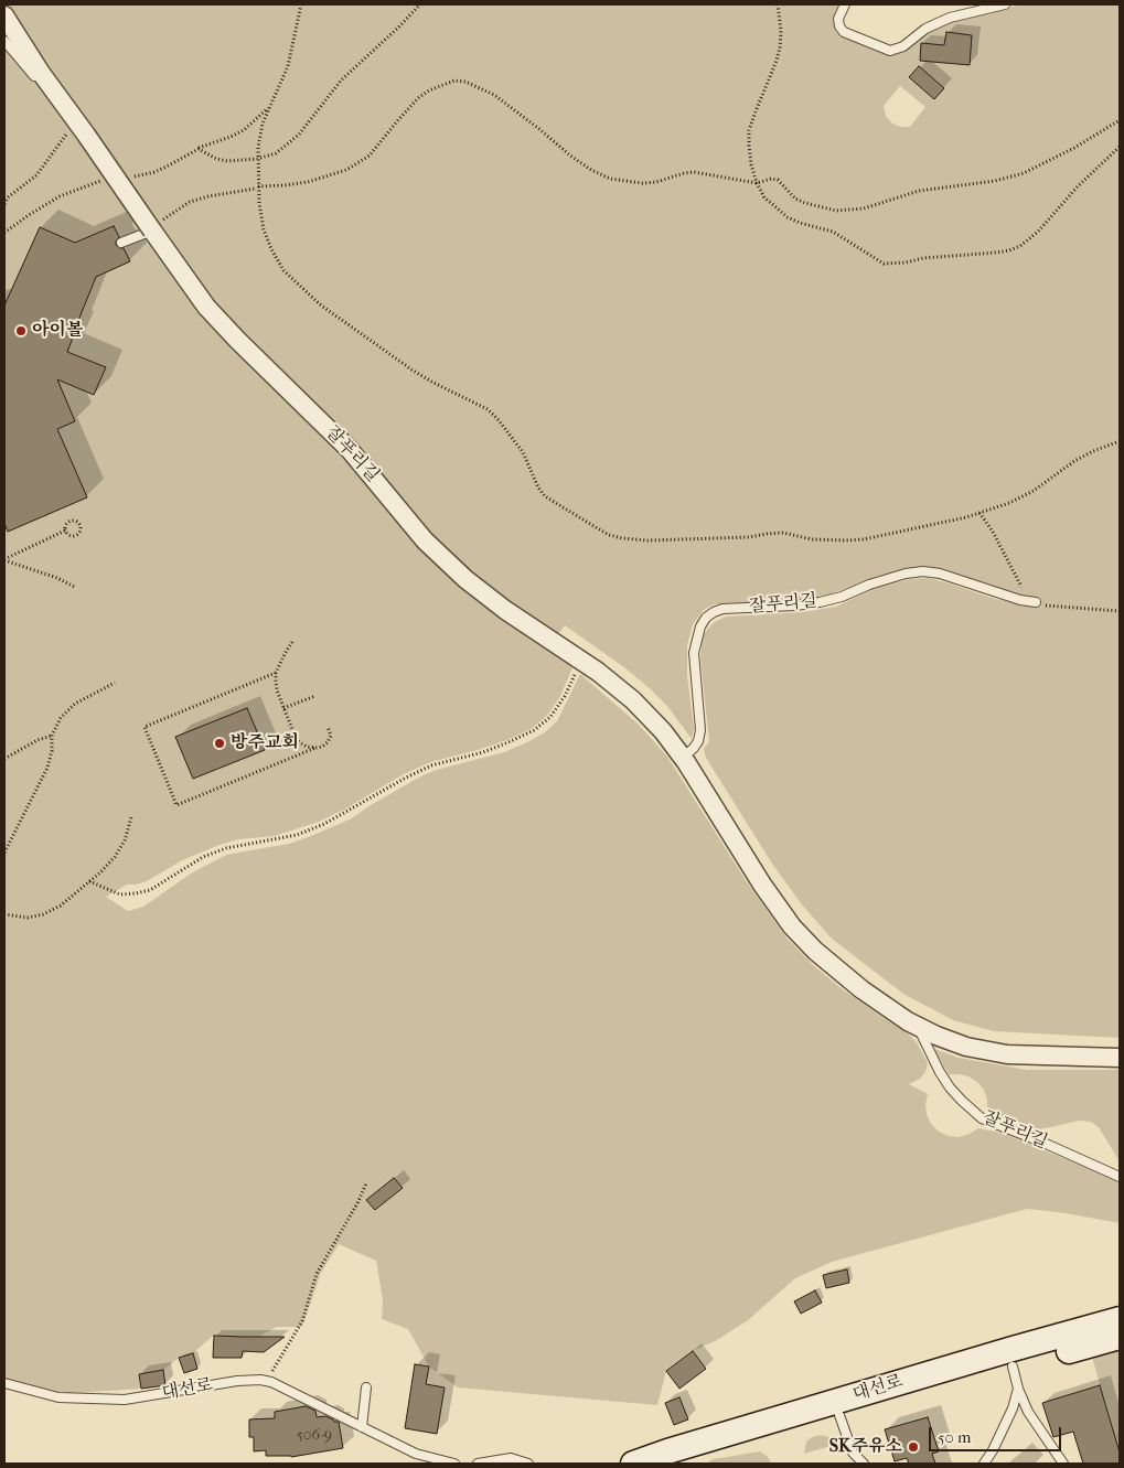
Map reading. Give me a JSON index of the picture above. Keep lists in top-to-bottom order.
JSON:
{
  "streets": {
    "street": ["잘푸리길", "대선로"]
  },
  "places": ["아이볼", "방주교회", "SK주유소"],
  "house_numbers": ["506-9"],
  "scale_bar": "50 m"
}
